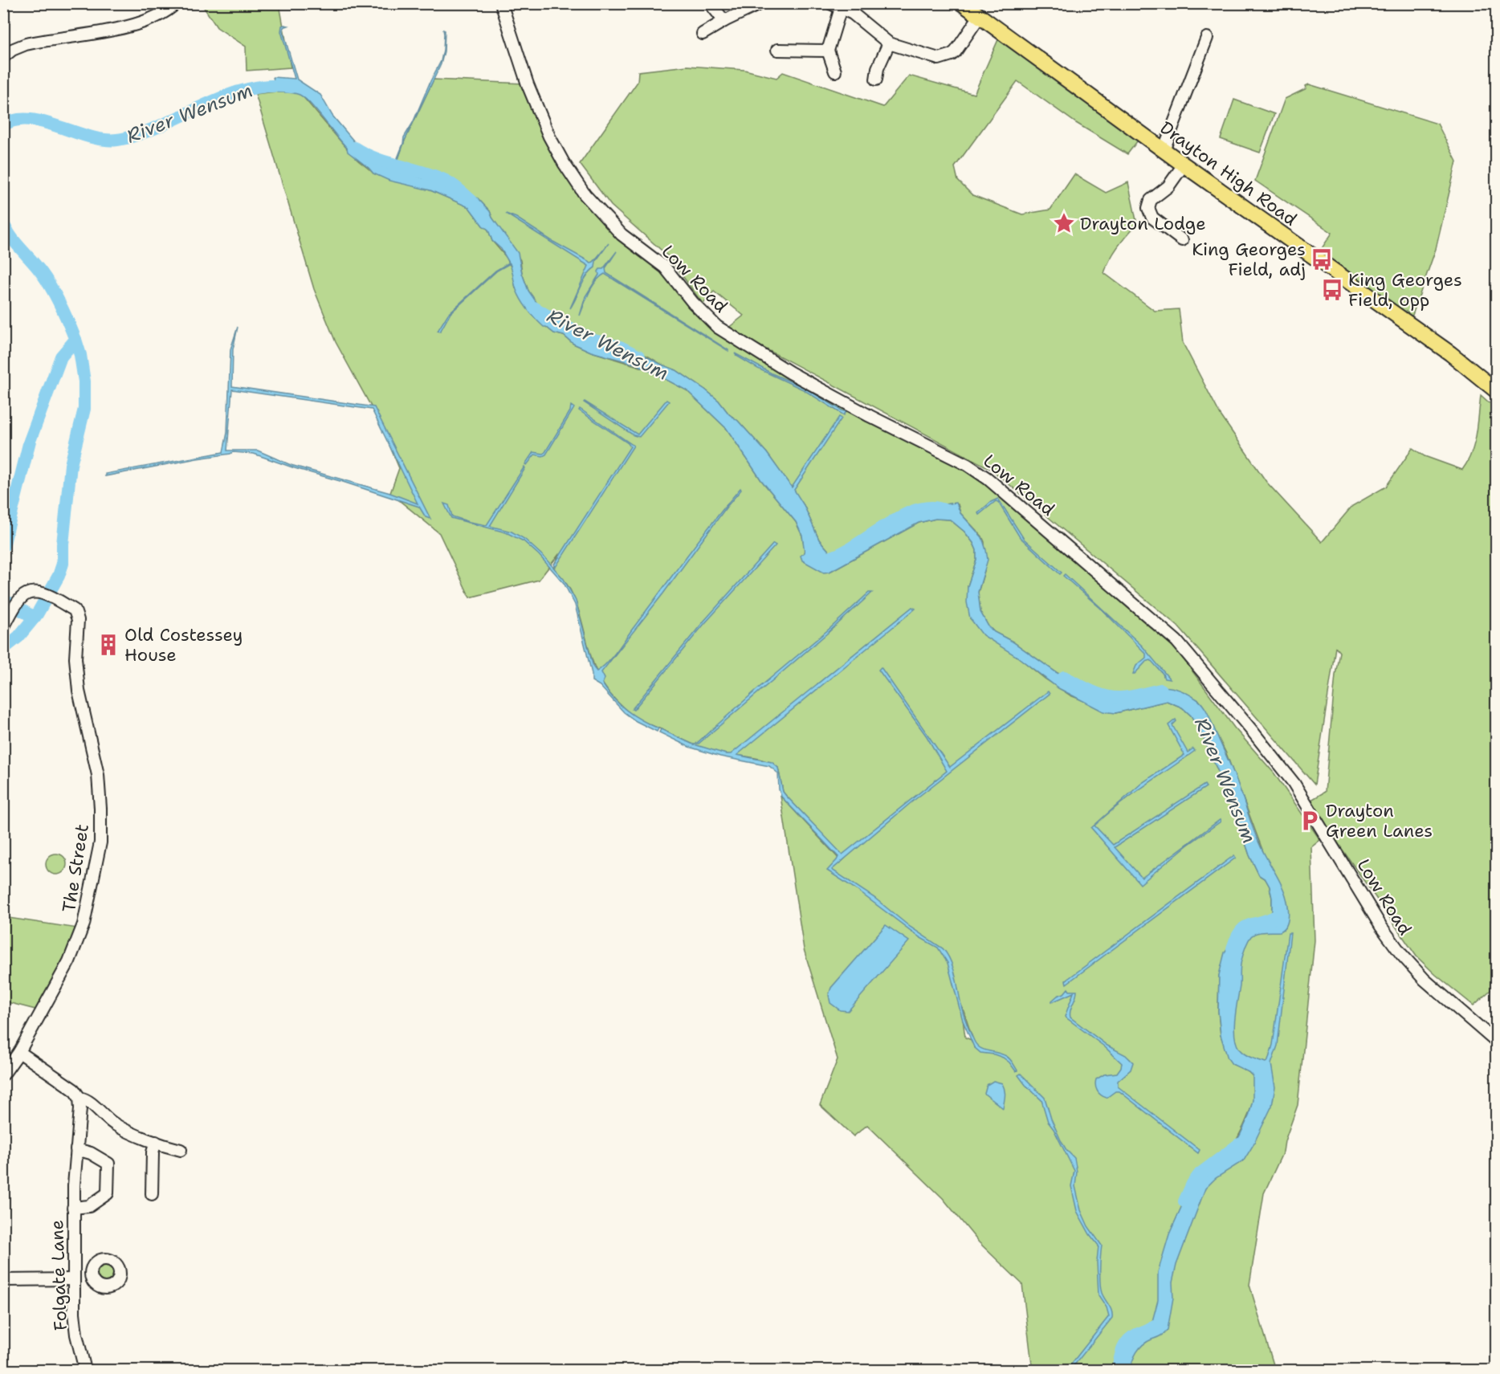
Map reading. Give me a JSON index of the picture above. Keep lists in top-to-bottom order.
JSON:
{
  "streets": {
    "main road": ["Drayton High Road"],
    "street": ["Low Road", "The Street", "Folgate Lane"]
  },
  "water": ["River Wensum"],
  "places": {
    "place": ["Drayton Lodge"],
    "bus stop": ["King Georges Field, adj", "King Georges Field, opp"],
    "building": ["Old Costessey House"],
    "parking": ["Drayton Green Lanes"]
  }
}
